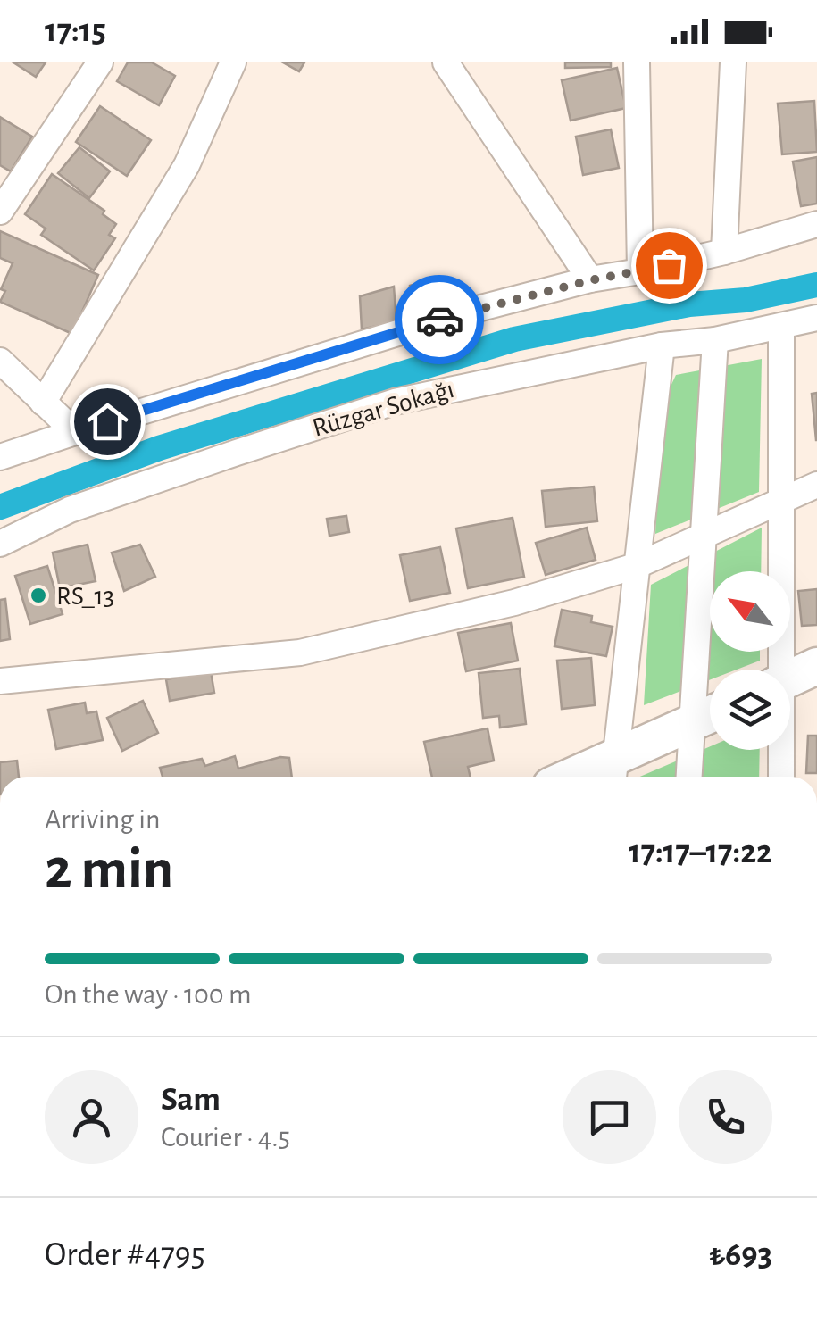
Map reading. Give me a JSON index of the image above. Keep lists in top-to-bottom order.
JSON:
{
  "streets": {
    "street": ["Rüzgar Sokağı"]
  },
  "places": ["RS_13"],
  "north": "top left",
  "page": {
    "status": "17:15",
    "heading": ["2 min", "Arriving in", "17:17–17:22"],
    "panel": [
      "Sam",
      "Courier · 4.5",
      "Order #4795",
      "₺693"
    ],
    "bar": "On the way · 100 m"
  }
}
